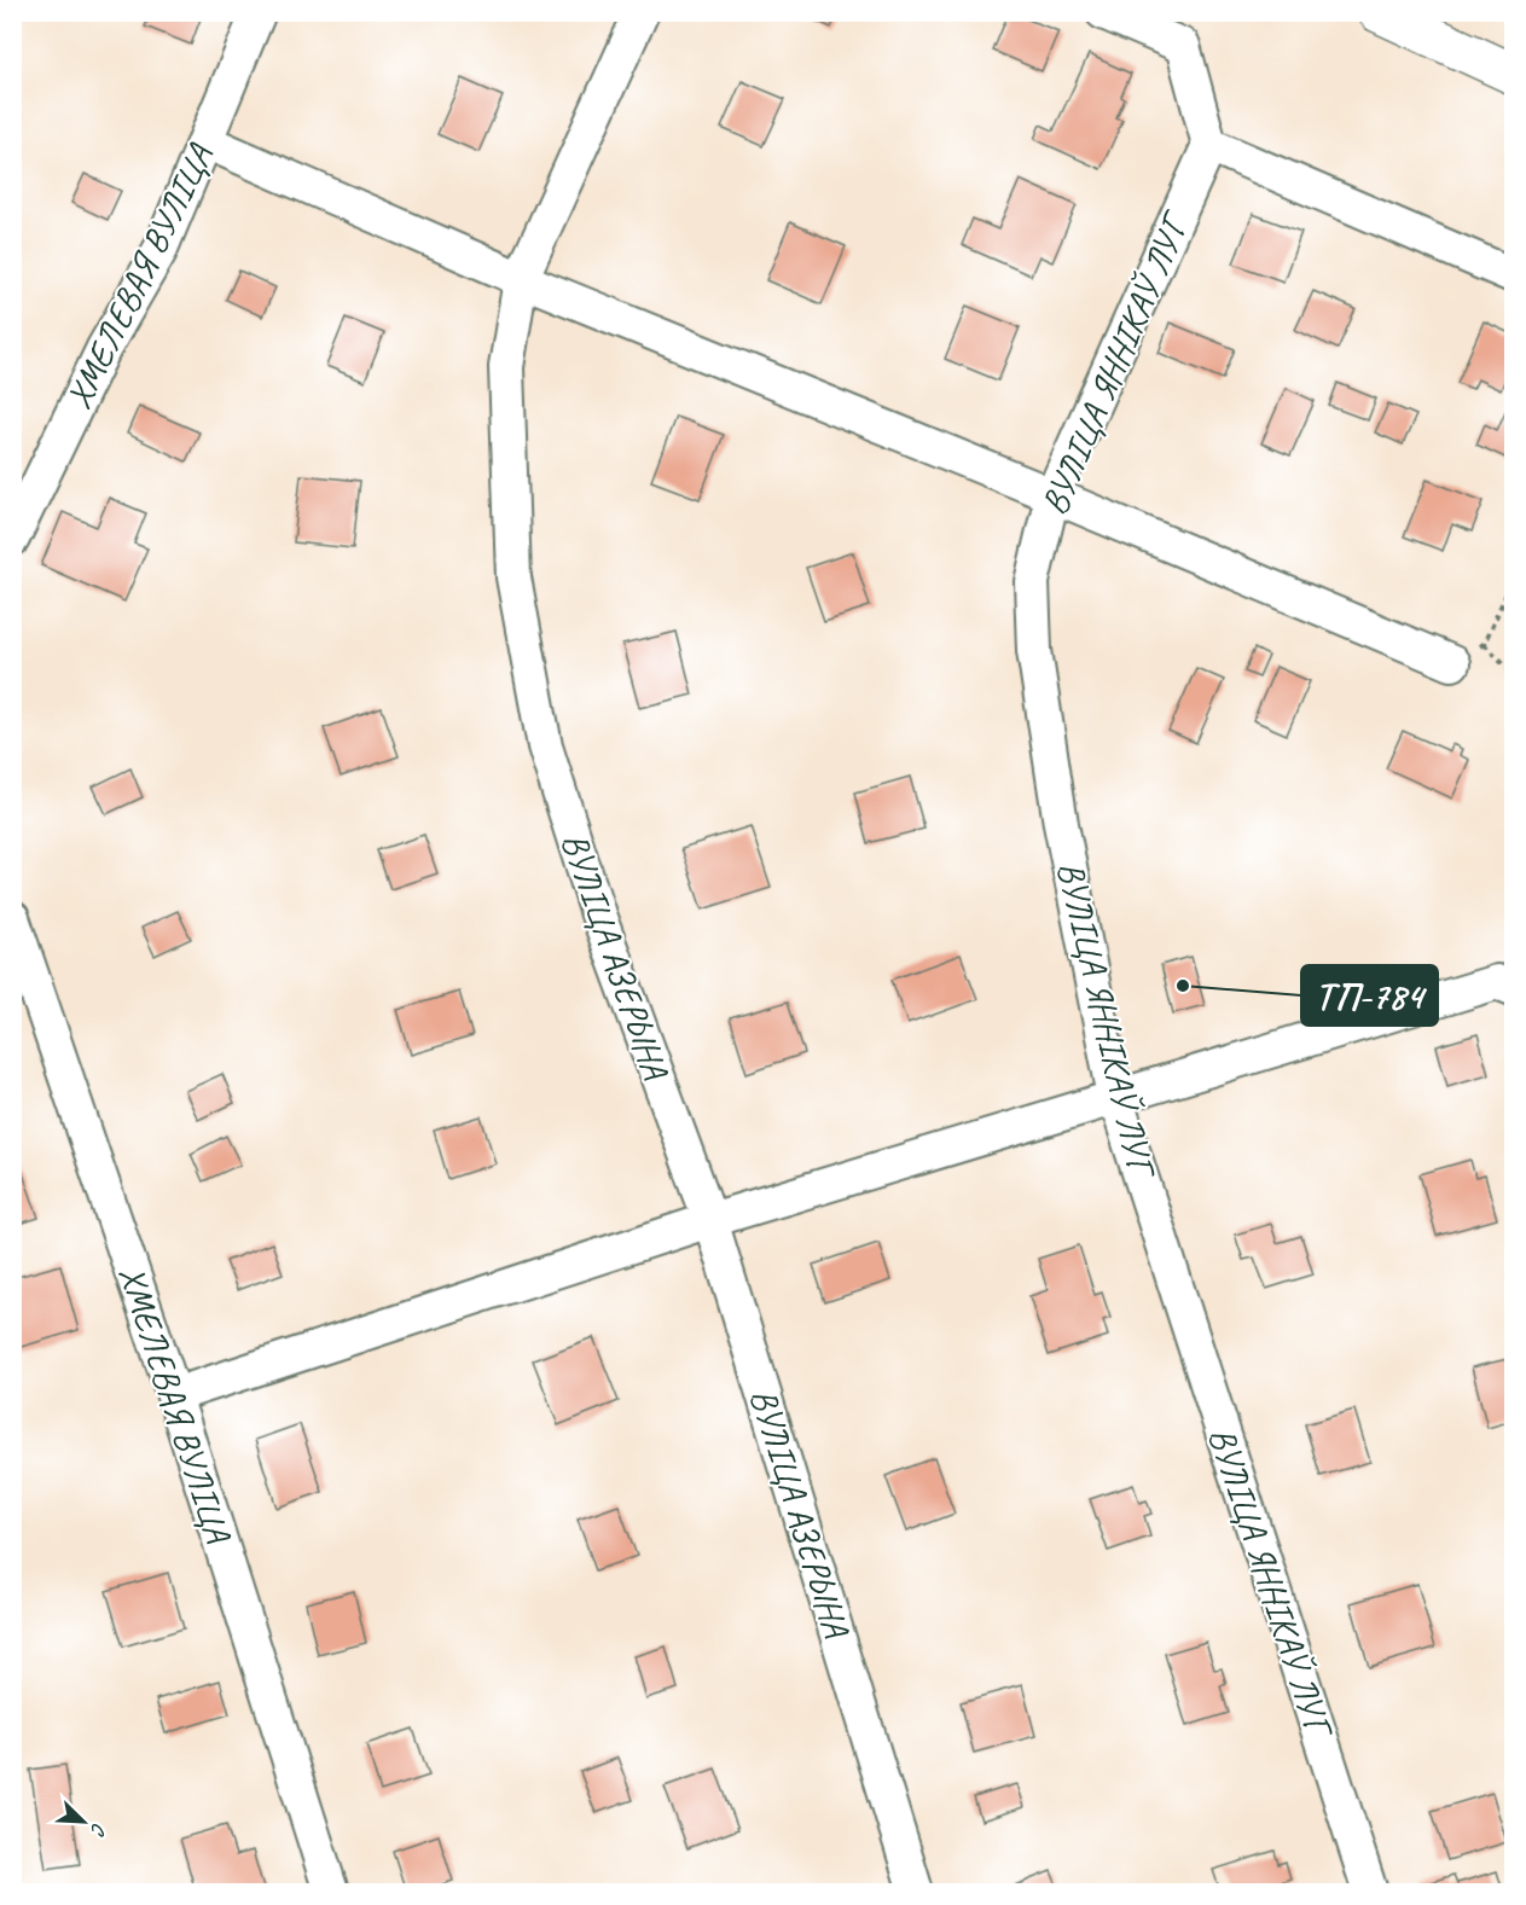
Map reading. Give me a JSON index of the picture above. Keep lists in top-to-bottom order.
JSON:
{
  "streets": {
    "street": ["ХМЕЛЕВАЯ ВУЛІЦА", "ВУЛІЦА ЯННІКАЎ ЛУГ", "ВУЛІЦА АЗЕРЫНА"]
  },
  "places": ["ТП-784"],
  "north": "bottom right"
}
